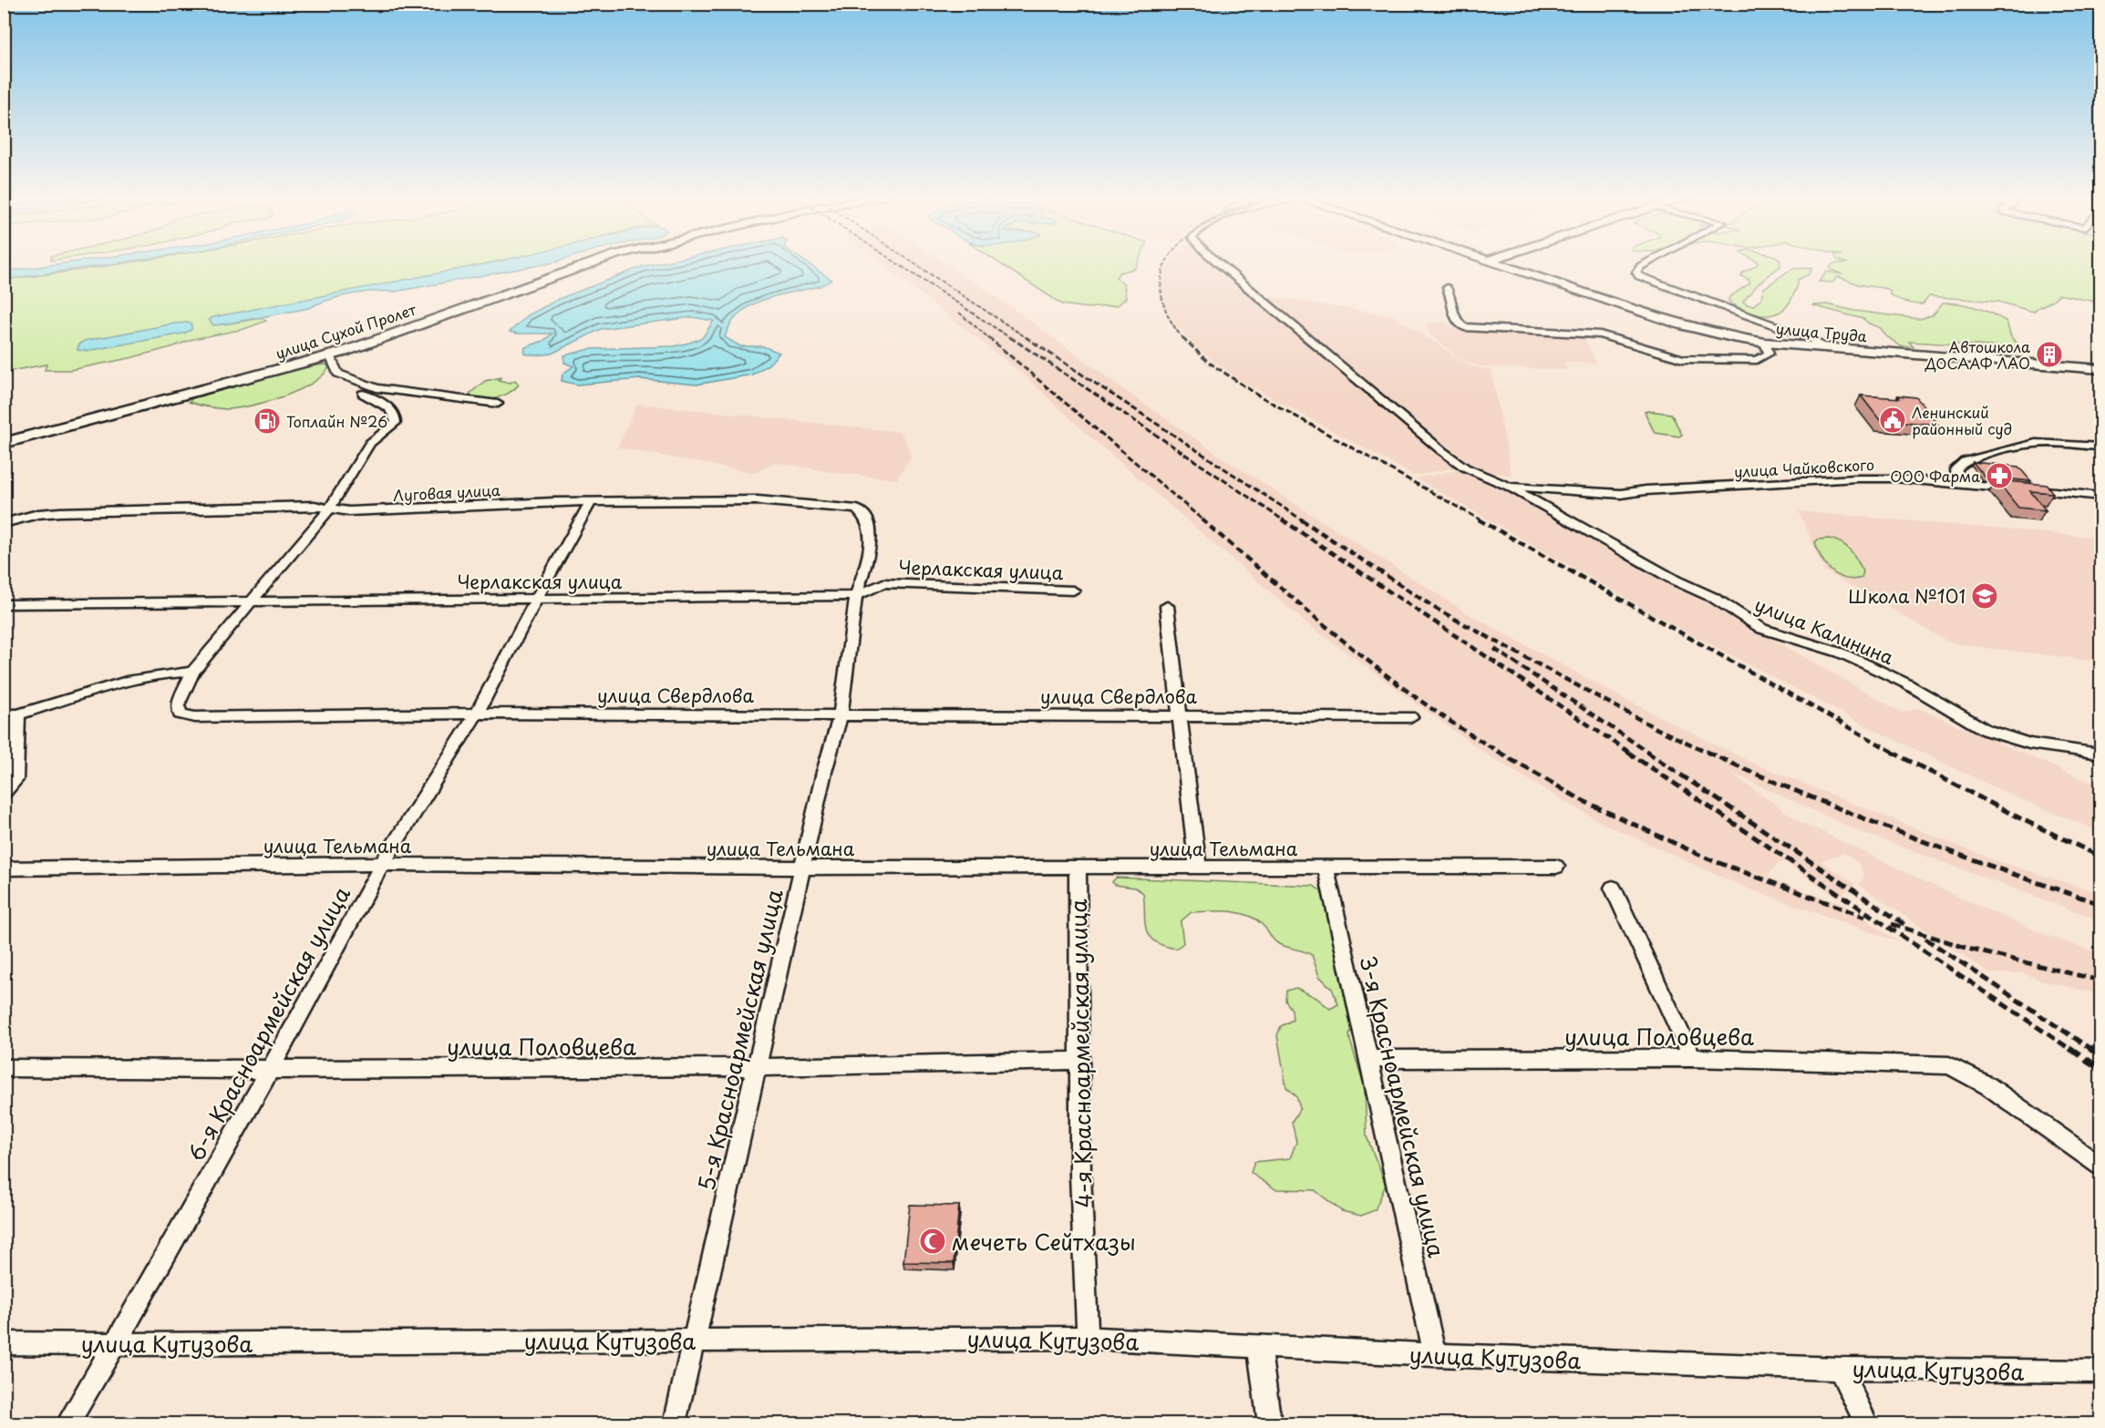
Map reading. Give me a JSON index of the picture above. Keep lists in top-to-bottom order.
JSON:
{
  "streets": {
    "main road": ["улица Сухой Пролет", "улица Труда"],
    "street": [
      "улица Чайковского",
      "Луговая улица",
      "Черлакская улица",
      "улица Калинина",
      "улица Свердлова",
      "улица Тельмана",
      "6-я Красноармейская улица",
      "улица Половцева",
      "5-я Красноармейская улица",
      "4-я Красноармейская улица",
      "3-я Красноармейская улица",
      "улица Кутузова"
    ]
  },
  "crossings": [
    ["улица Чайковского", "улица Калинина"],
    ["Луговая улица", "6-я Красноармейская улица"],
    ["Луговая улица", "5-я Красноармейская улица"],
    ["Черлакская улица", "6-я Красноармейская улица"],
    ["Черлакская улица", "5-я Красноармейская улица"],
    ["улица Свердлова", "6-я Красноармейская улица"],
    ["улица Свердлова", "5-я Красноармейская улица"],
    ["улица Тельмана", "6-я Красноармейская улица"],
    ["улица Тельмана", "5-я Красноармейская улица"],
    ["улица Тельмана", "4-я Красноармейская улица"],
    ["улица Тельмана", "3-я Красноармейская улица"],
    ["6-я Красноармейская улица", "улица Половцева"],
    ["6-я Красноармейская улица", "улица Кутузова"],
    ["улица Половцева", "5-я Красноармейская улица"],
    ["улица Половцева", "4-я Красноармейская улица"],
    ["улица Половцева", "3-я Красноармейская улица"],
    ["5-я Красноармейская улица", "улица Кутузова"],
    ["4-я Красноармейская улица", "улица Кутузова"],
    ["3-я Красноармейская улица", "улица Кутузова"]
  ],
  "places": {
    "building": ["Автошкола ДОСААФ ЛАО"],
    "public building": ["Ленинский районный суд"],
    "fuel station": ["Топлайн №26"],
    "pharmacy": ["ООО Фарма"],
    "school or university": ["Школа №101"],
    "mosque": ["мечеть Сейтхазы"]
  }
}
